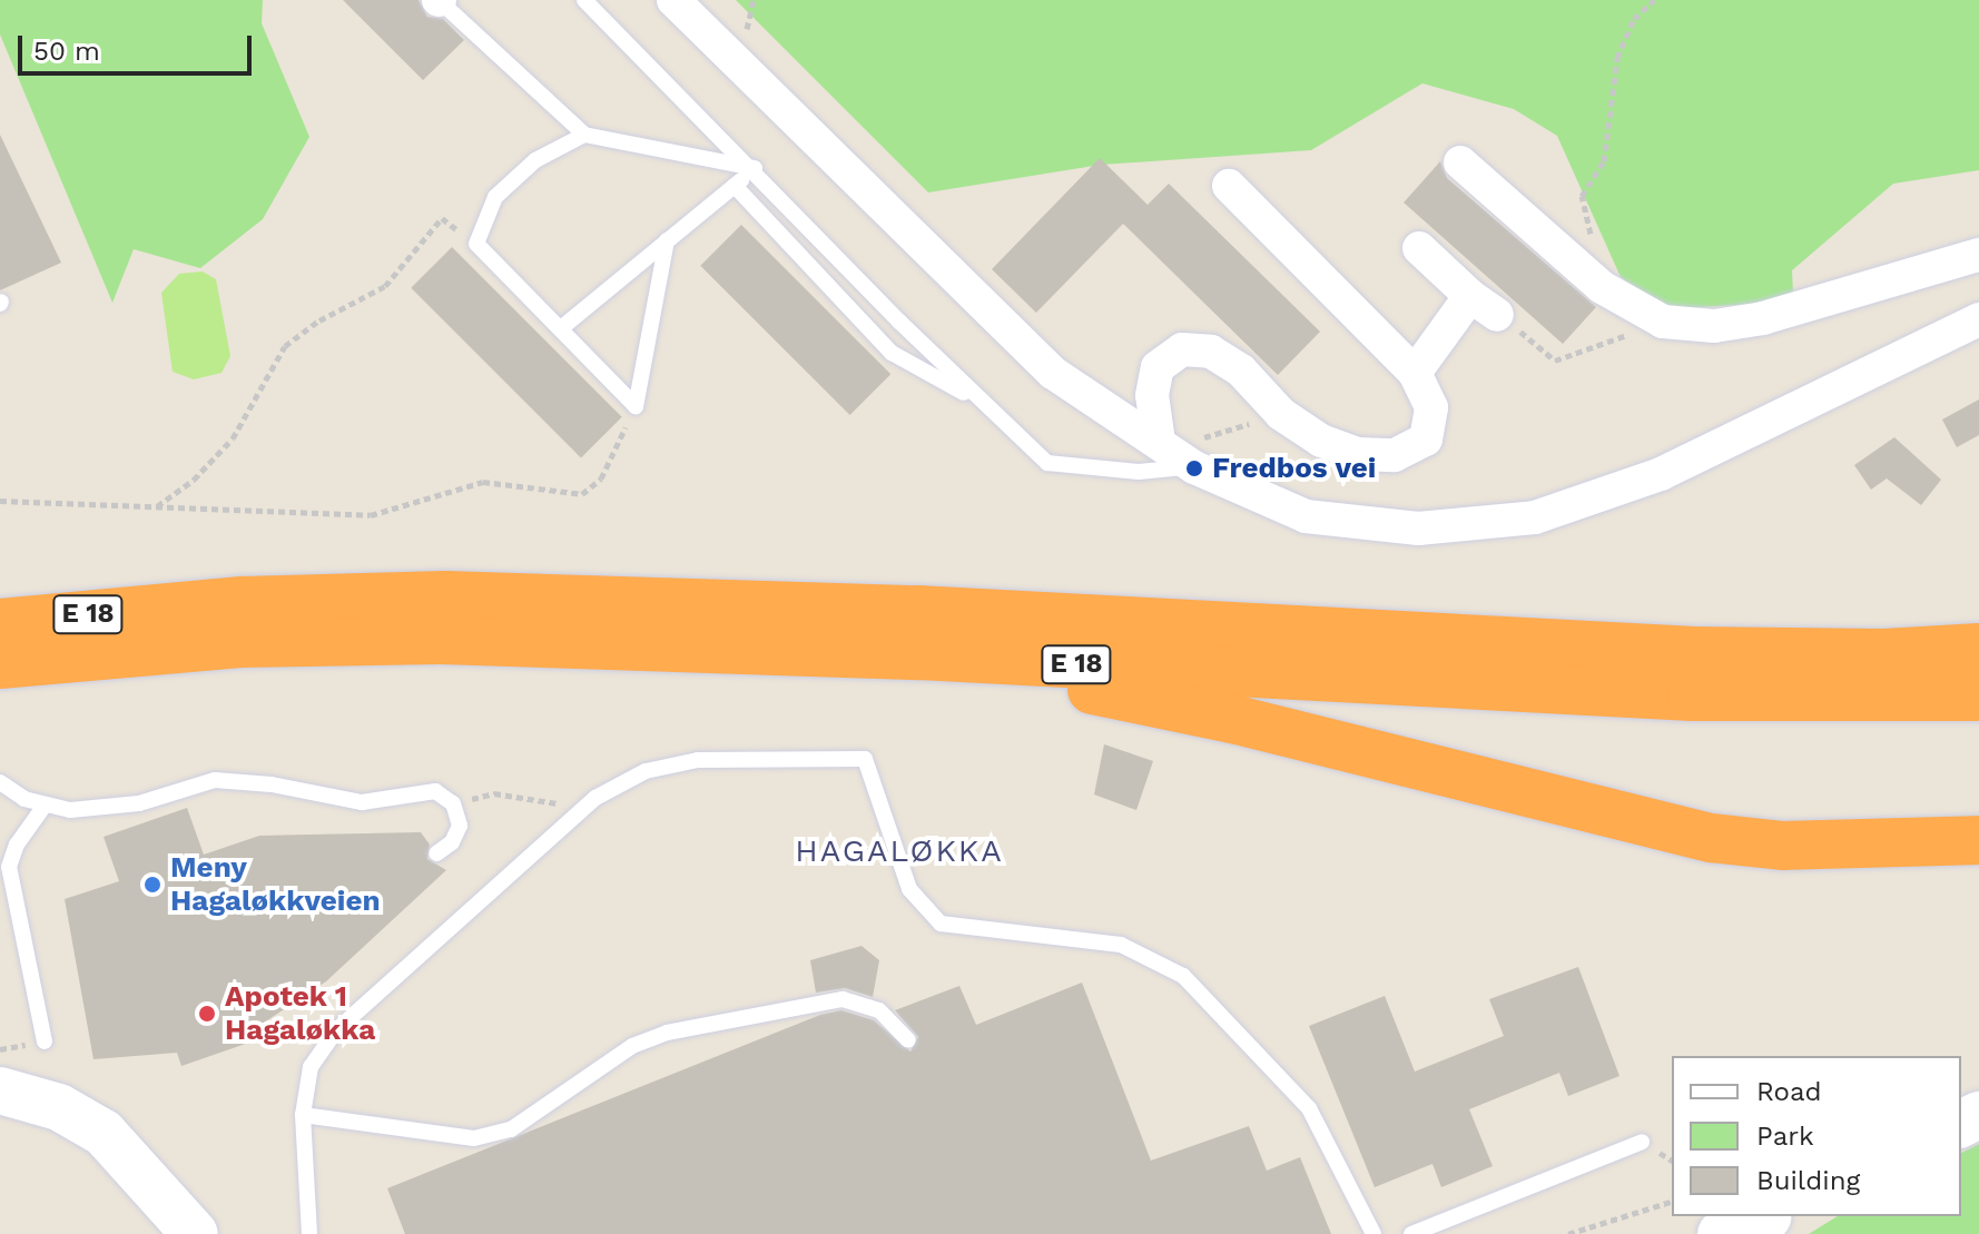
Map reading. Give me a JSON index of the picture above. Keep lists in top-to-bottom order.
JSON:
{
  "streets": {
    "highway": ["E 18"]
  },
  "districts": ["HAGALØKKA"],
  "places": ["Fredbos vei", "Meny Hagaløkkveien", "Apotek 1 Hagaløkka"],
  "legend": ["Road", "Park", "Building"],
  "scale_bar": "50 m"
}
